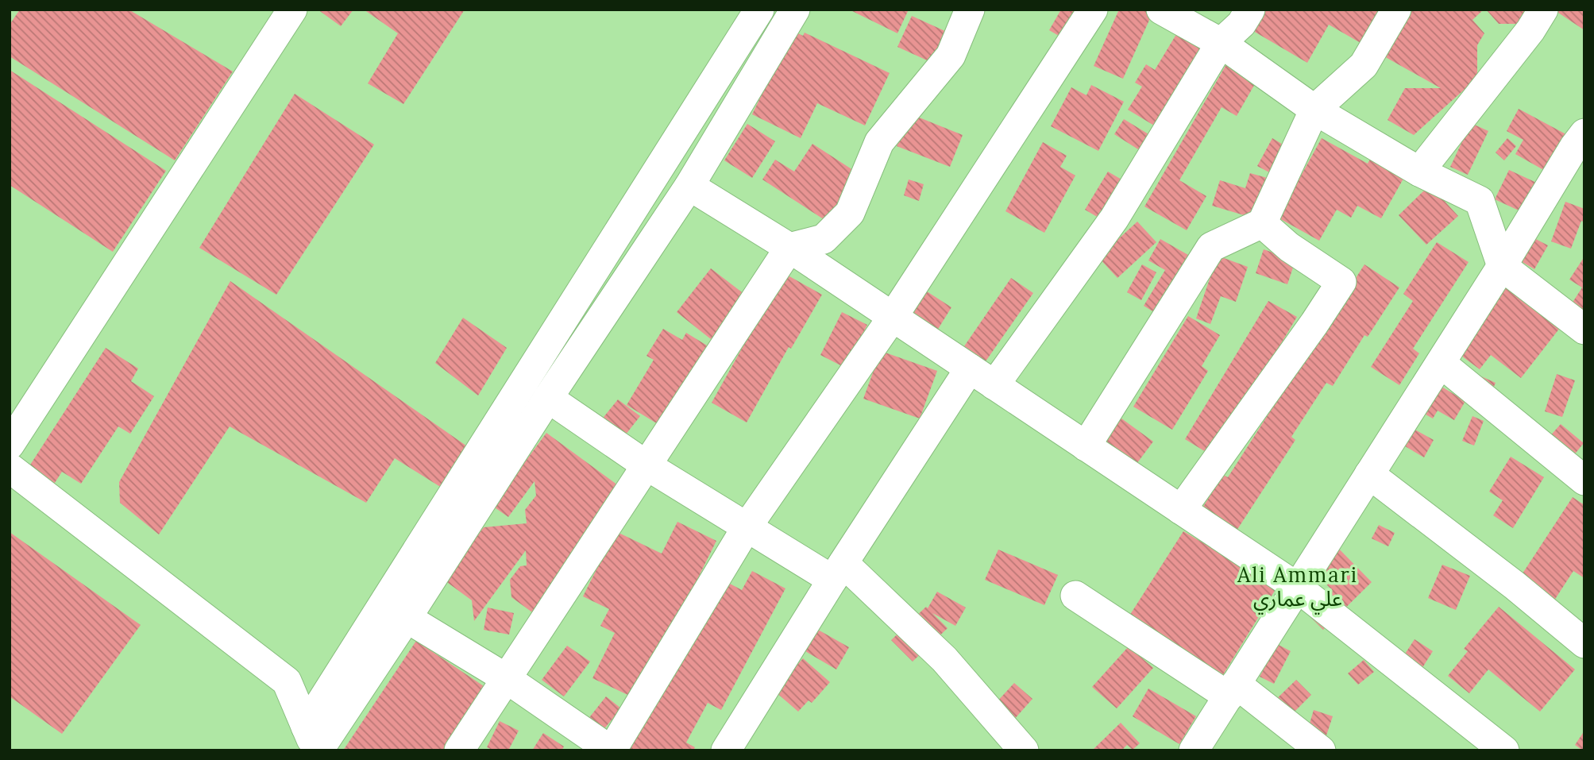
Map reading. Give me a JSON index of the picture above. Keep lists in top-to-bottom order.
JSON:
{
  "districts": ["Ali Ammari علي عماري"]
}
